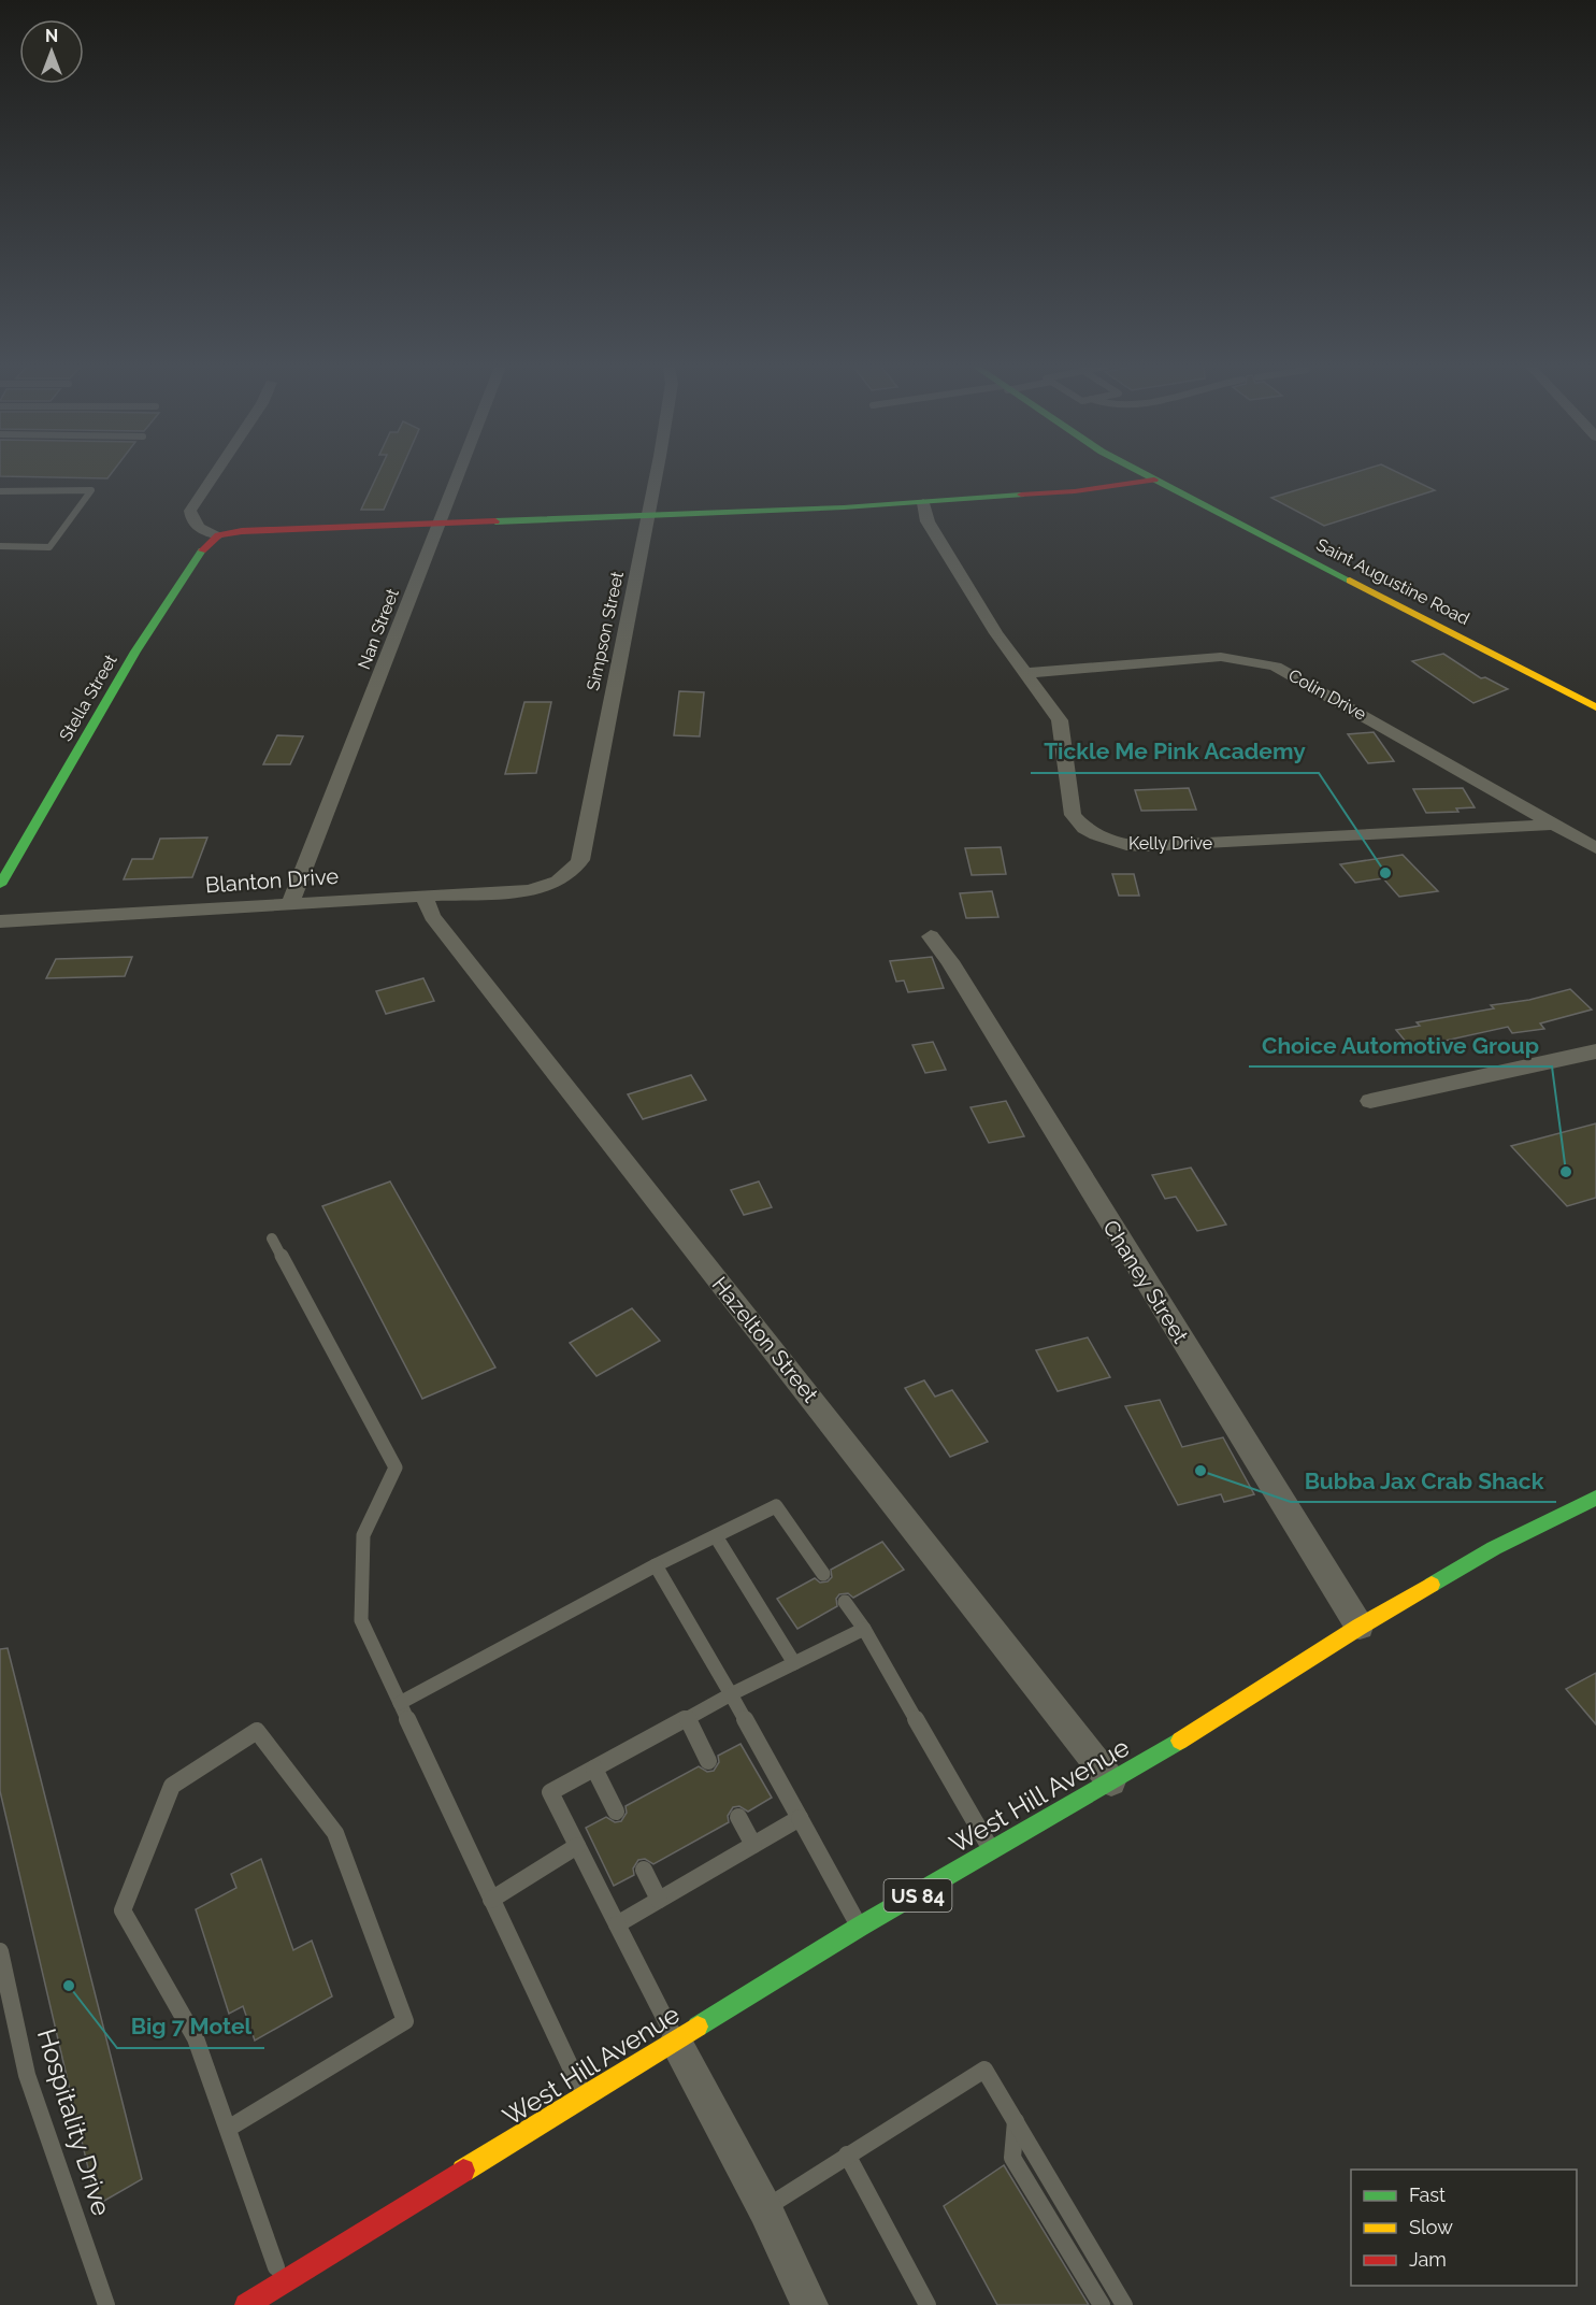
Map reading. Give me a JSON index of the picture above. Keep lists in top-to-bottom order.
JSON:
{
  "streets": {
    "main road": [
      "Saint Augustine Road",
      "Stella Street",
      "West Hill Avenue",
      "US 84"
    ],
    "street": [
      "Nan Street",
      "Simpson Street",
      "Colin Drive",
      "Kelly Drive",
      "Blanton Drive",
      "Chaney Street",
      "Hazelton Street"
    ],
    "lane": ["Hospitality Drive"]
  },
  "crossings": [
    ["Nan Street", "Blanton Drive"],
    ["Simpson Street", "Blanton Drive"],
    ["Colin Drive", "Kelly Drive"],
    ["Blanton Drive", "Hazelton Street"],
    ["Chaney Street", "West Hill Avenue"],
    ["Hazelton Street", "West Hill Avenue"]
  ],
  "places": [
    "Tickle Me Pink Academy",
    "Choice Automotive Group",
    "Bubba Jax Crab Shack",
    "Big 7 Motel"
  ],
  "legend": ["Fast", "Slow", "Jam"],
  "north": "top"
}
